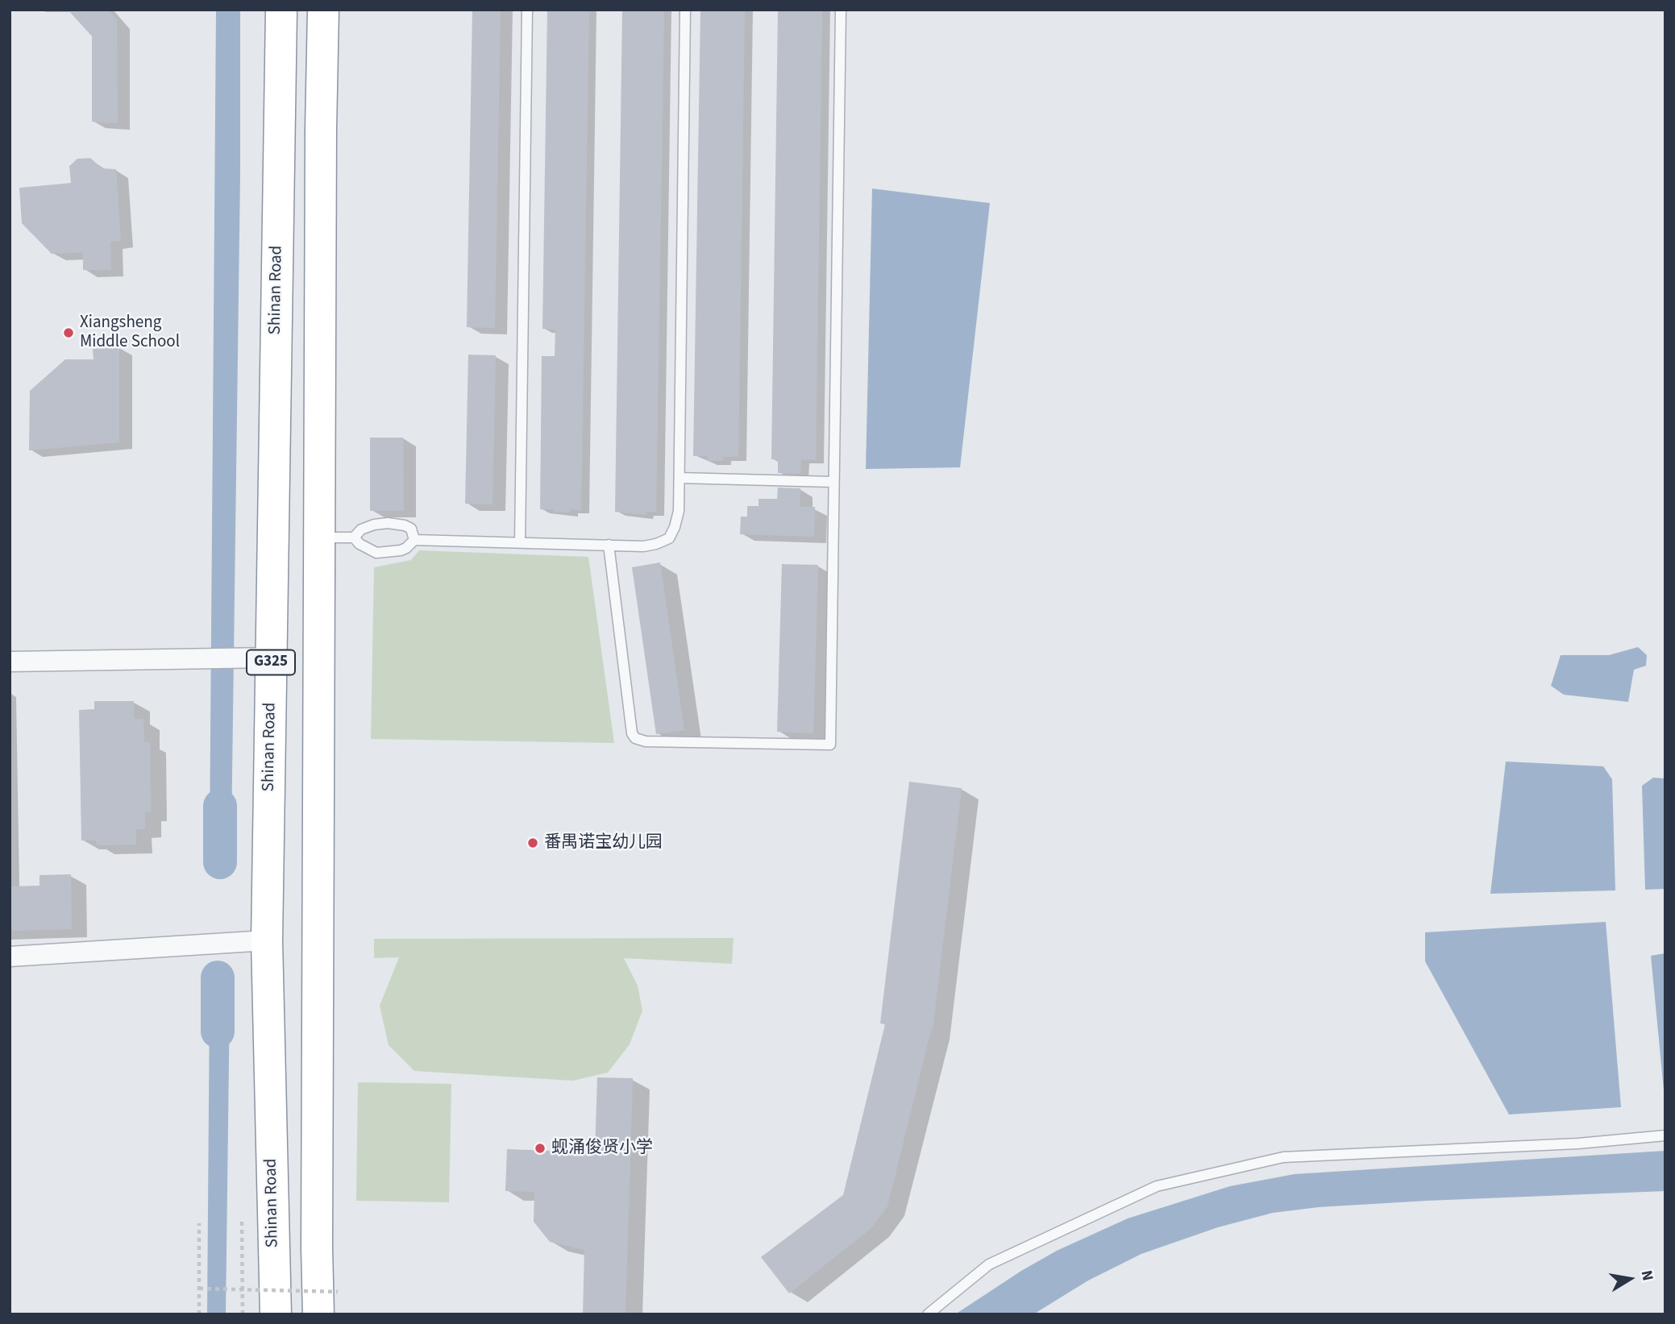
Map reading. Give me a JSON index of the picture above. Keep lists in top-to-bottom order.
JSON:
{
  "streets": {
    "highway": ["Shinan Road", "G325"]
  },
  "places": ["Xiangsheng Middle School", "番禺诺宝幼儿园", "蚬涌俊贤小学"],
  "north": "right"
}
